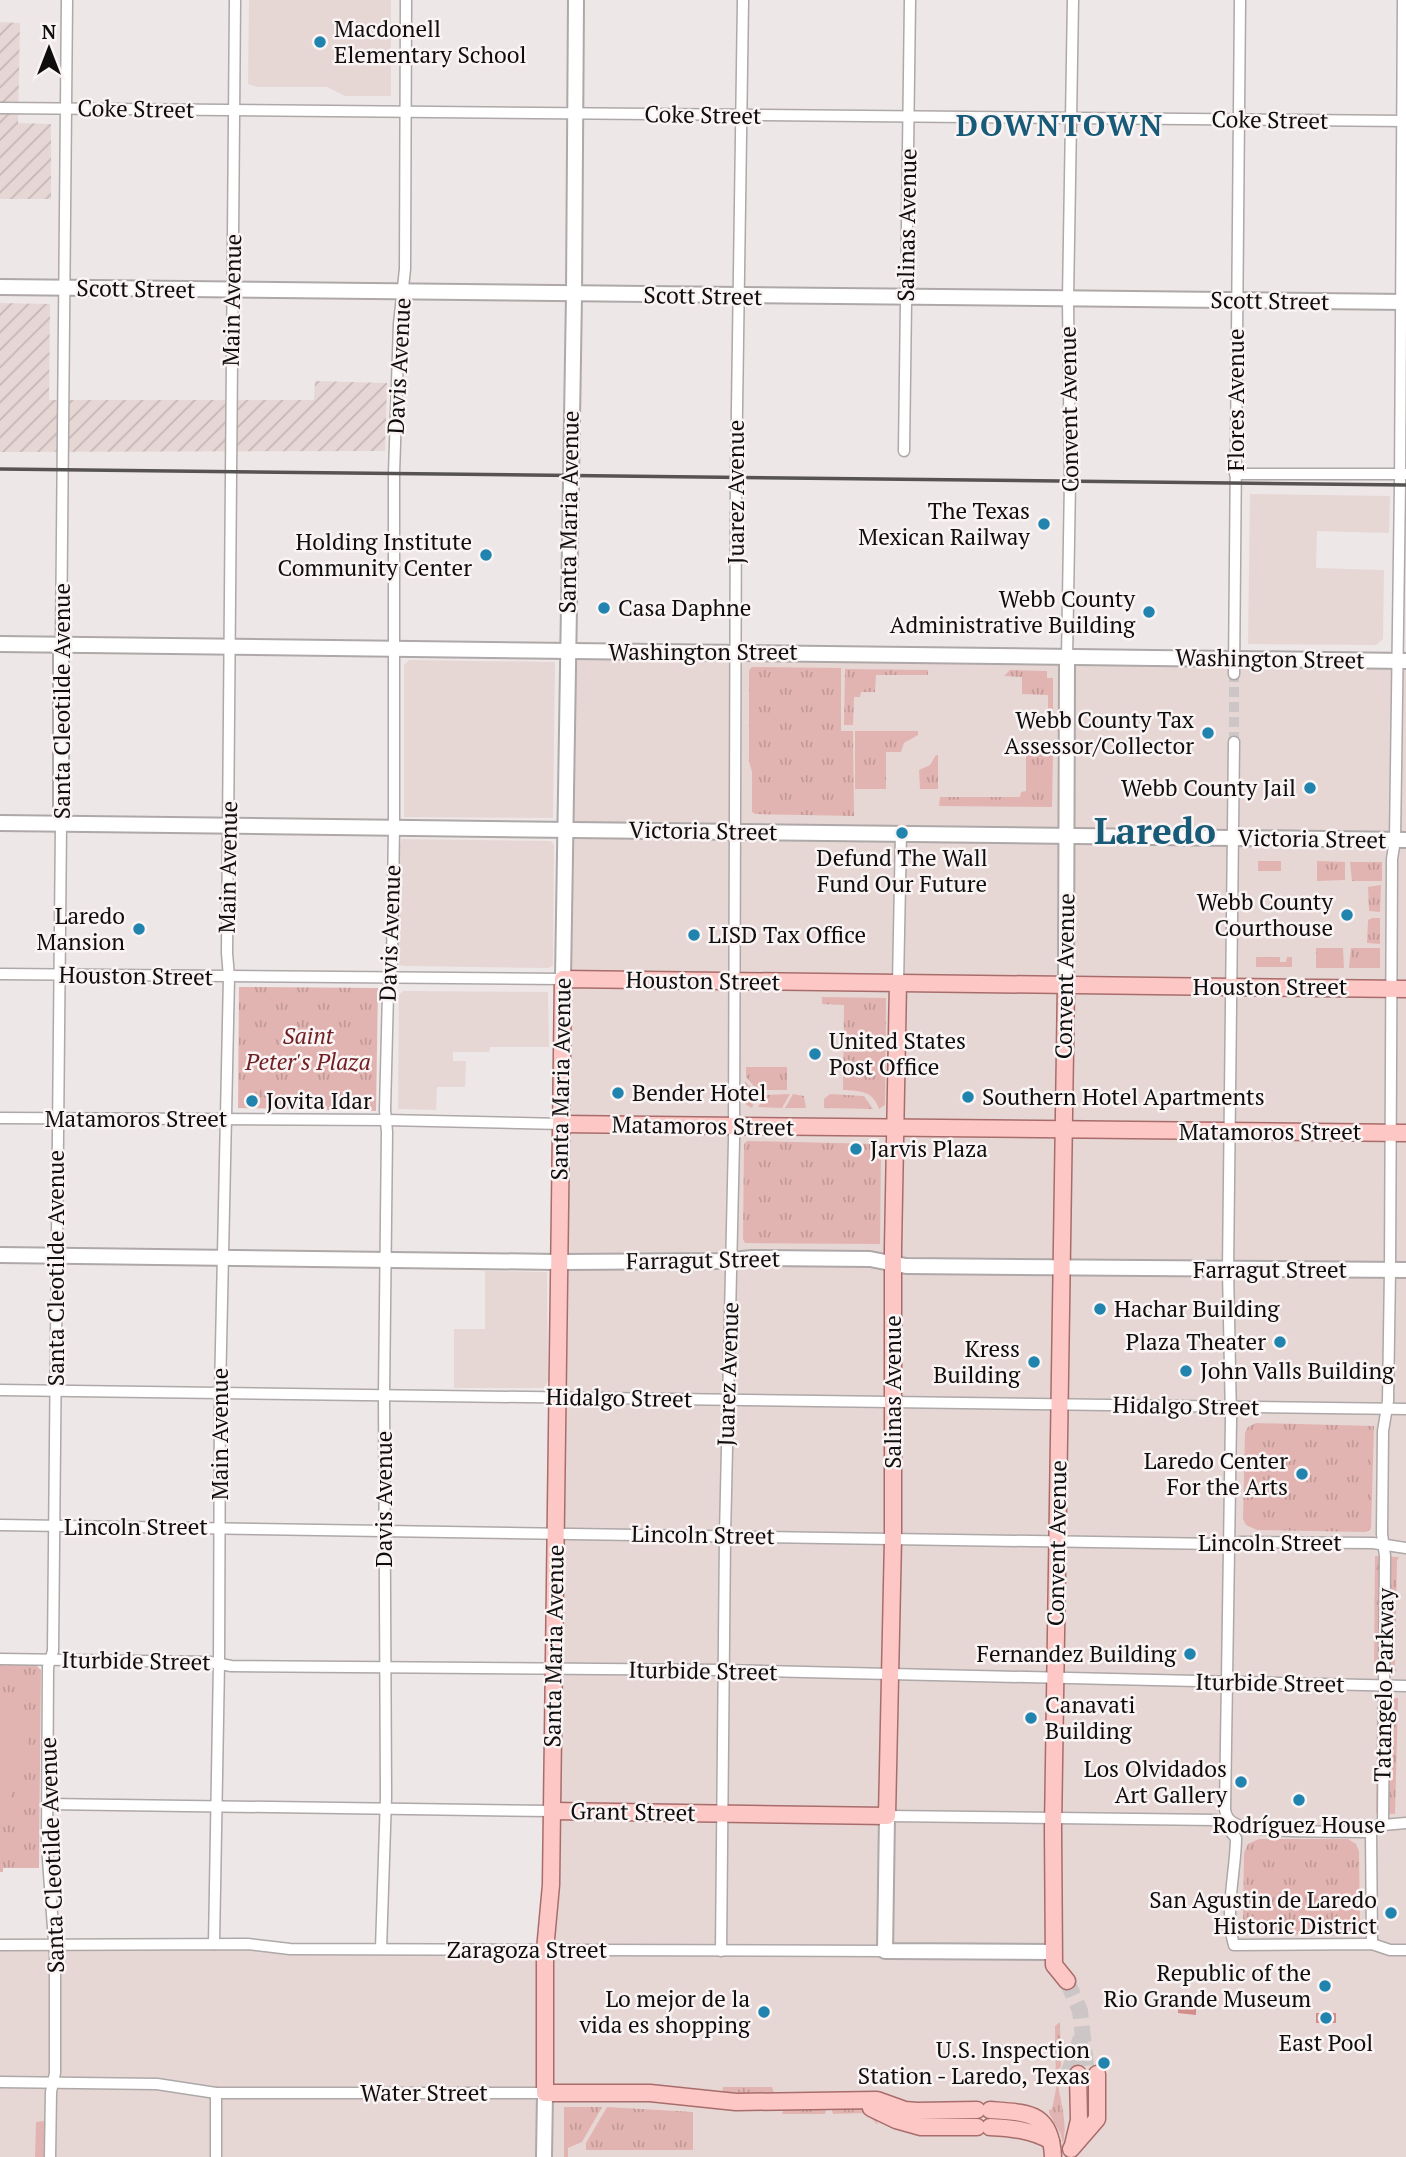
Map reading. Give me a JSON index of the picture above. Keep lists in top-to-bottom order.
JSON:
{
  "streets": {
    "main road": [
      "Salinas Avenue",
      "Scott Street",
      "Convent Avenue",
      "Santa Maria Avenue",
      "Washington Street",
      "Santa Cleotilde Avenue",
      "Victoria Street",
      "Houston Street",
      "Matamoros Street",
      "Farragut Street",
      "Grant Street",
      "Zaragoza Street",
      "Water Street"
    ],
    "street": [
      "Coke Street",
      "Main Avenue",
      "Davis Avenue",
      "Flores Avenue",
      "Juarez Avenue",
      "Hidalgo Street",
      "Lincoln Street",
      "Iturbide Street",
      "Tatangelo Parkway"
    ]
  },
  "crossings": [
    ["Coke Street", "Salinas Avenue"],
    ["Coke Street", "Main Avenue"],
    ["Coke Street", "Davis Avenue"],
    ["Coke Street", "Flores Avenue"],
    ["Coke Street", "Convent Avenue"],
    ["Coke Street", "Juarez Avenue"],
    ["Coke Street", "Santa Maria Avenue"],
    ["Coke Street", "Santa Cleotilde Avenue"],
    ["Coke Street", "Tatangelo Parkway"],
    ["Salinas Avenue", "Scott Street"],
    ["Salinas Avenue", "Victoria Street"],
    ["Salinas Avenue", "Houston Street"],
    ["Salinas Avenue", "Matamoros Street"],
    ["Salinas Avenue", "Farragut Street"],
    ["Salinas Avenue", "Hidalgo Street"],
    ["Salinas Avenue", "Lincoln Street"],
    ["Salinas Avenue", "Iturbide Street"],
    ["Salinas Avenue", "Grant Street"],
    ["Salinas Avenue", "Zaragoza Street"],
    ["Scott Street", "Main Avenue"],
    ["Scott Street", "Davis Avenue"],
    ["Scott Street", "Flores Avenue"],
    ["Scott Street", "Convent Avenue"],
    ["Scott Street", "Juarez Avenue"],
    ["Scott Street", "Santa Maria Avenue"],
    ["Scott Street", "Santa Cleotilde Avenue"],
    ["Scott Street", "Tatangelo Parkway"],
    ["Main Avenue", "Washington Street"],
    ["Main Avenue", "Victoria Street"],
    ["Main Avenue", "Houston Street"],
    ["Main Avenue", "Matamoros Street"],
    ["Main Avenue", "Farragut Street"],
    ["Main Avenue", "Hidalgo Street"],
    ["Main Avenue", "Lincoln Street"],
    ["Main Avenue", "Iturbide Street"],
    ["Main Avenue", "Grant Street"],
    ["Main Avenue", "Zaragoza Street"],
    ["Davis Avenue", "Washington Street"],
    ["Davis Avenue", "Victoria Street"],
    ["Davis Avenue", "Houston Street"],
    ["Davis Avenue", "Matamoros Street"],
    ["Davis Avenue", "Farragut Street"],
    ["Davis Avenue", "Hidalgo Street"],
    ["Davis Avenue", "Lincoln Street"],
    ["Davis Avenue", "Iturbide Street"],
    ["Davis Avenue", "Grant Street"],
    ["Davis Avenue", "Zaragoza Street"],
    ["Flores Avenue", "Washington Street"],
    ["Convent Avenue", "Washington Street"],
    ["Convent Avenue", "Victoria Street"],
    ["Convent Avenue", "Houston Street"],
    ["Convent Avenue", "Matamoros Street"],
    ["Convent Avenue", "Farragut Street"],
    ["Convent Avenue", "Hidalgo Street"],
    ["Convent Avenue", "Lincoln Street"],
    ["Convent Avenue", "Iturbide Street"],
    ["Convent Avenue", "Grant Street"],
    ["Convent Avenue", "Zaragoza Street"],
    ["Juarez Avenue", "Washington Street"],
    ["Juarez Avenue", "Victoria Street"],
    ["Juarez Avenue", "Houston Street"],
    ["Juarez Avenue", "Matamoros Street"],
    ["Juarez Avenue", "Farragut Street"],
    ["Juarez Avenue", "Hidalgo Street"],
    ["Juarez Avenue", "Lincoln Street"],
    ["Juarez Avenue", "Iturbide Street"],
    ["Juarez Avenue", "Grant Street"],
    ["Juarez Avenue", "Zaragoza Street"],
    ["Santa Maria Avenue", "Washington Street"],
    ["Santa Maria Avenue", "Victoria Street"],
    ["Santa Maria Avenue", "Houston Street"],
    ["Santa Maria Avenue", "Matamoros Street"],
    ["Santa Maria Avenue", "Farragut Street"],
    ["Santa Maria Avenue", "Hidalgo Street"],
    ["Santa Maria Avenue", "Lincoln Street"],
    ["Santa Maria Avenue", "Iturbide Street"],
    ["Santa Maria Avenue", "Grant Street"],
    ["Santa Maria Avenue", "Zaragoza Street"],
    ["Santa Maria Avenue", "Water Street"],
    ["Washington Street", "Santa Cleotilde Avenue"],
    ["Washington Street", "Tatangelo Parkway"],
    ["Santa Cleotilde Avenue", "Victoria Street"],
    ["Santa Cleotilde Avenue", "Houston Street"],
    ["Santa Cleotilde Avenue", "Matamoros Street"],
    ["Santa Cleotilde Avenue", "Farragut Street"],
    ["Santa Cleotilde Avenue", "Hidalgo Street"],
    ["Santa Cleotilde Avenue", "Lincoln Street"],
    ["Santa Cleotilde Avenue", "Iturbide Street"],
    ["Santa Cleotilde Avenue", "Grant Street"],
    ["Santa Cleotilde Avenue", "Zaragoza Street"],
    ["Santa Cleotilde Avenue", "Water Street"],
    ["Victoria Street", "Tatangelo Parkway"],
    ["Houston Street", "Tatangelo Parkway"],
    ["Matamoros Street", "Tatangelo Parkway"],
    ["Farragut Street", "Tatangelo Parkway"],
    ["Hidalgo Street", "Tatangelo Parkway"],
    ["Lincoln Street", "Tatangelo Parkway"],
    ["Iturbide Street", "Tatangelo Parkway"]
  ],
  "districts": ["DOWNTOWN", "Laredo"],
  "parks": ["Saint Peter's Plaza"],
  "places": [
    "Macdonell Elementary School",
    "The Texas Mexican Railway",
    "Holding Institute Community Center",
    "Casa Daphne",
    "Webb County Administrative Building",
    "Webb County Tax Assessor/Collector",
    "Webb County Jail",
    "Defund The Wall Fund Our Future",
    "Webb County Courthouse",
    "Laredo Mansion",
    "LISD Tax Office",
    "United States Post Office",
    "Bender Hotel",
    "Southern Hotel Apartments",
    "Jovita Idar",
    "Jarvis Plaza",
    "Hachar Building",
    "Plaza Theater",
    "Kress Building",
    "John Valls Building",
    "Laredo Center For the Arts",
    "Fernandez Building",
    "Canavati Building",
    "Los Olvidados Art Gallery",
    "Rodríguez House",
    "San Agustin de Laredo Historic District",
    "Republic of the Rio Grande Museum",
    "Lo mejor de la vida es shopping",
    "East Pool",
    "U.S. Inspection Station - Laredo, Texas"
  ],
  "north": "top"
}
